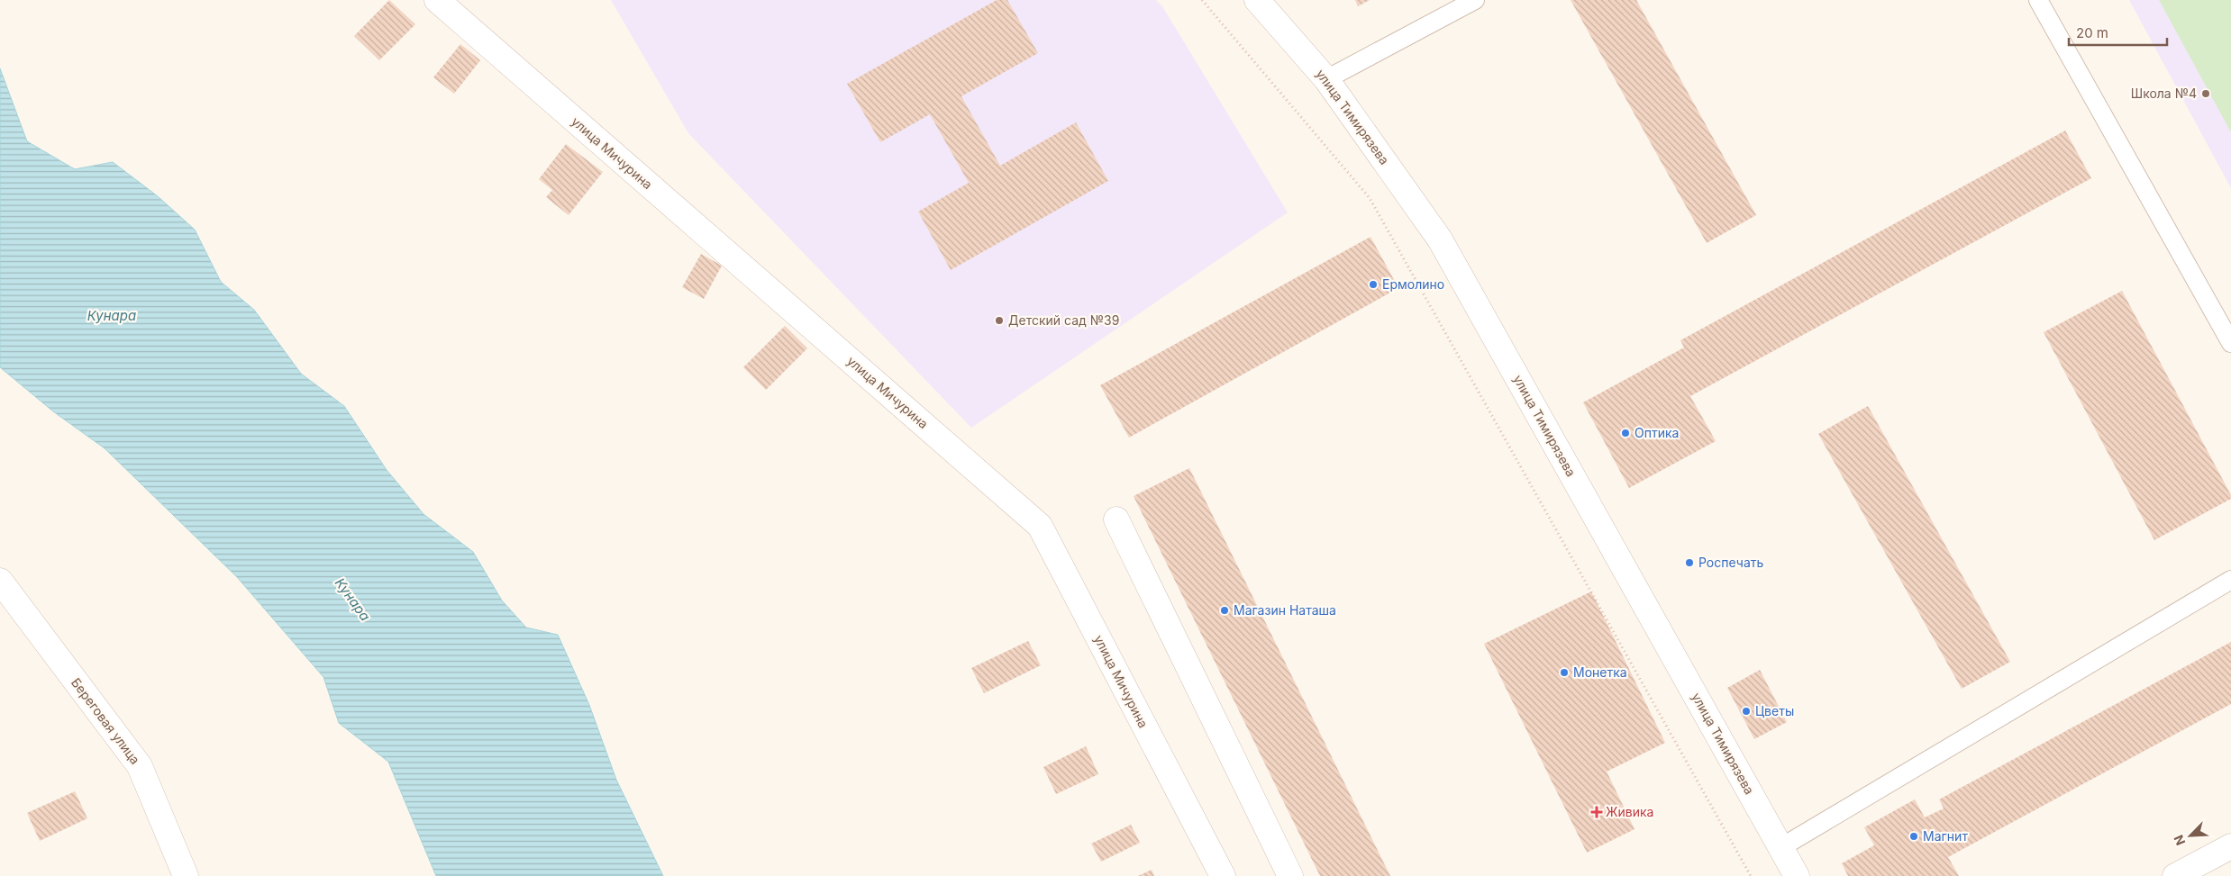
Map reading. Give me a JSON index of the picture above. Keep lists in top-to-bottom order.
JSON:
{
  "streets": {
    "street": ["улица Тимирязева", "улица Мичурина", "Береговая улица"]
  },
  "water": ["Кунара"],
  "places": {
    "other": [
      "Школа №4",
      "Ермолино",
      "Детский сад №39",
      "Оптика",
      "Роспечать",
      "Магазин Наташа",
      "Монетка",
      "Цветы",
      "Магнит"
    ],
    "health": ["Живика"]
  },
  "scale_bar": "20 m",
  "north": "bottom left"
}
